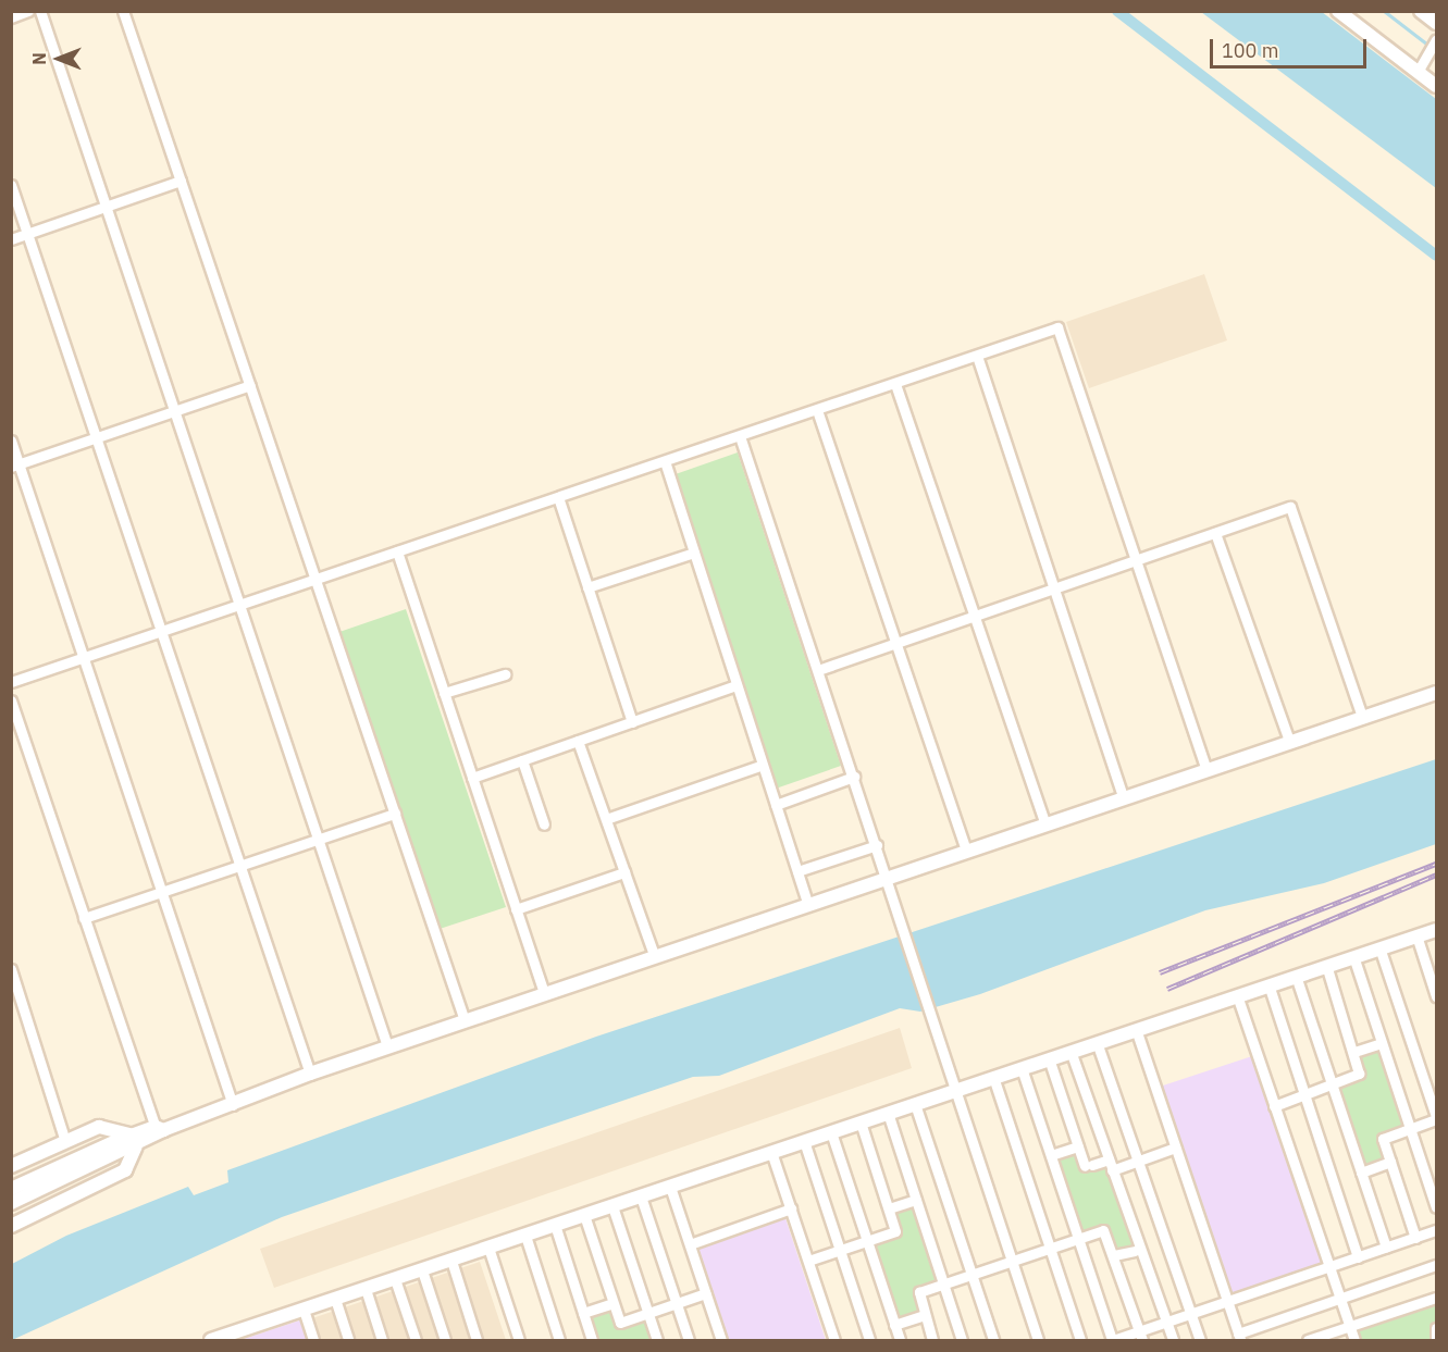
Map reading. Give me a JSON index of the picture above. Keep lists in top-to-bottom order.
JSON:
{
  "scale_bar": "100 m",
  "north": "left"
}
